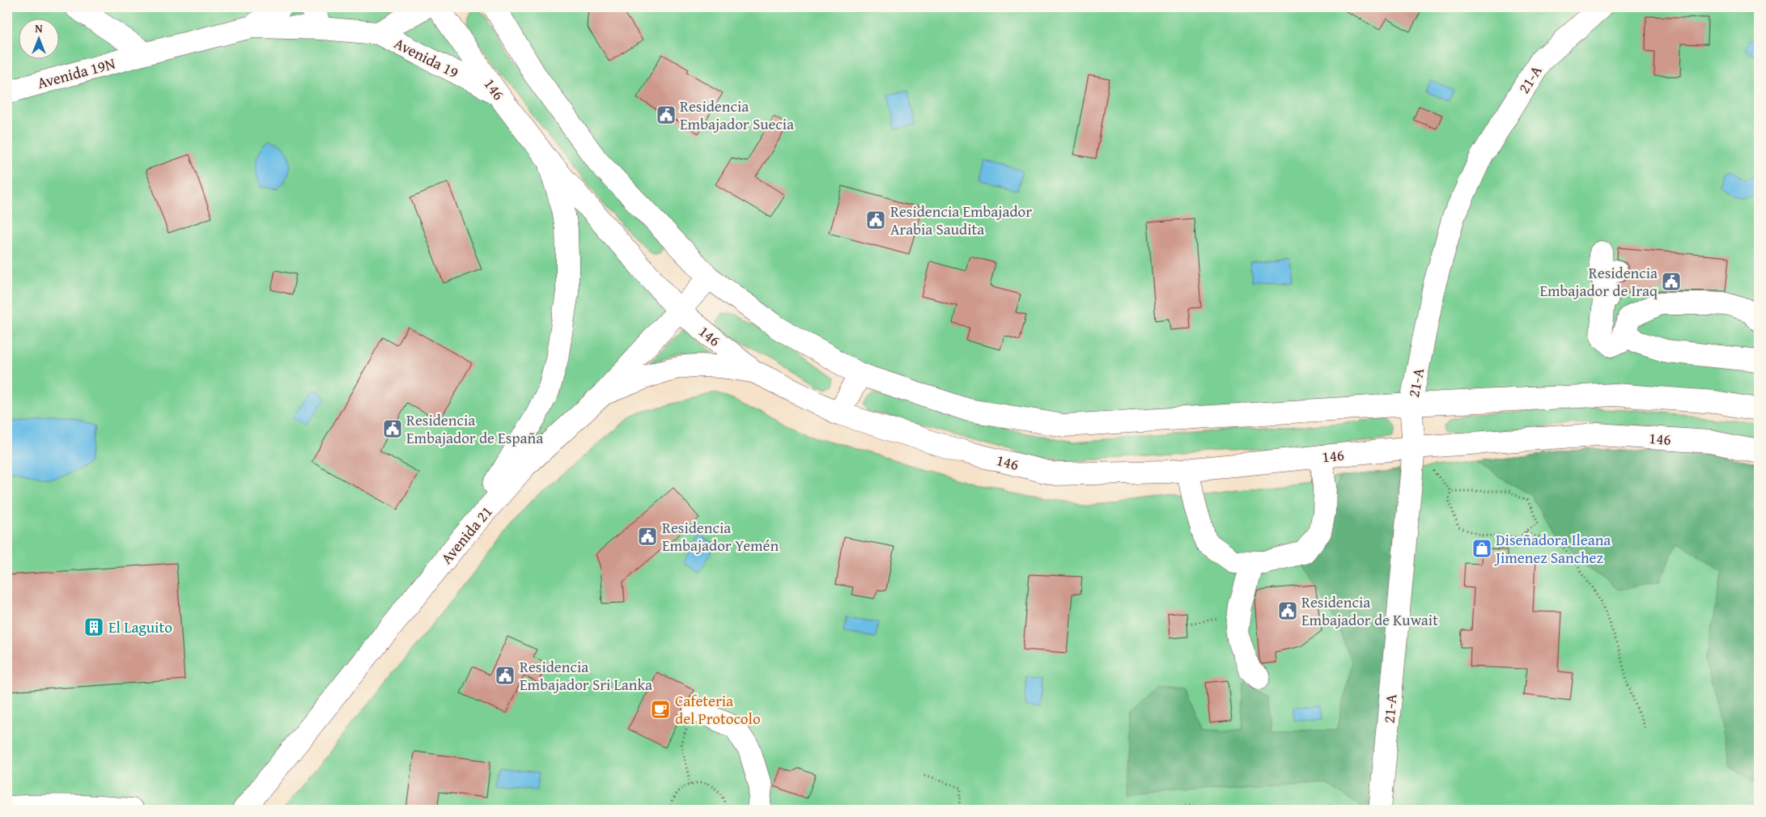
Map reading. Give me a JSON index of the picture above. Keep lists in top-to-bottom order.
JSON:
{
  "streets": {
    "main road": [
      "Avenida 19",
      "Avenida 19N",
      "21-A",
      "146",
      "Avenida 21"
    ]
  },
  "crossings": [
    ["Avenida 19", "Avenida 19N"],
    ["Avenida 19", "146"],
    ["21-A", "146"],
    ["146", "Avenida 21"]
  ],
  "places": {
    "public building": [
      "Residencia Embajador Suecia",
      "Residencia Embajador Arabia Saudita",
      "Residencia Embajador de Iraq",
      "Residencia Embajador de España",
      "Residencia Embajador Yemén",
      "Residencia Embajador de Kuwait",
      "Residencia Embajador Sri Lanka"
    ],
    "shop": ["Diseñadora Ileana Jimenez Sanchez"],
    "building": ["El Laguito"],
    "cafe": ["Cafeteria del Protocolo"]
  },
  "north": "top"
}
